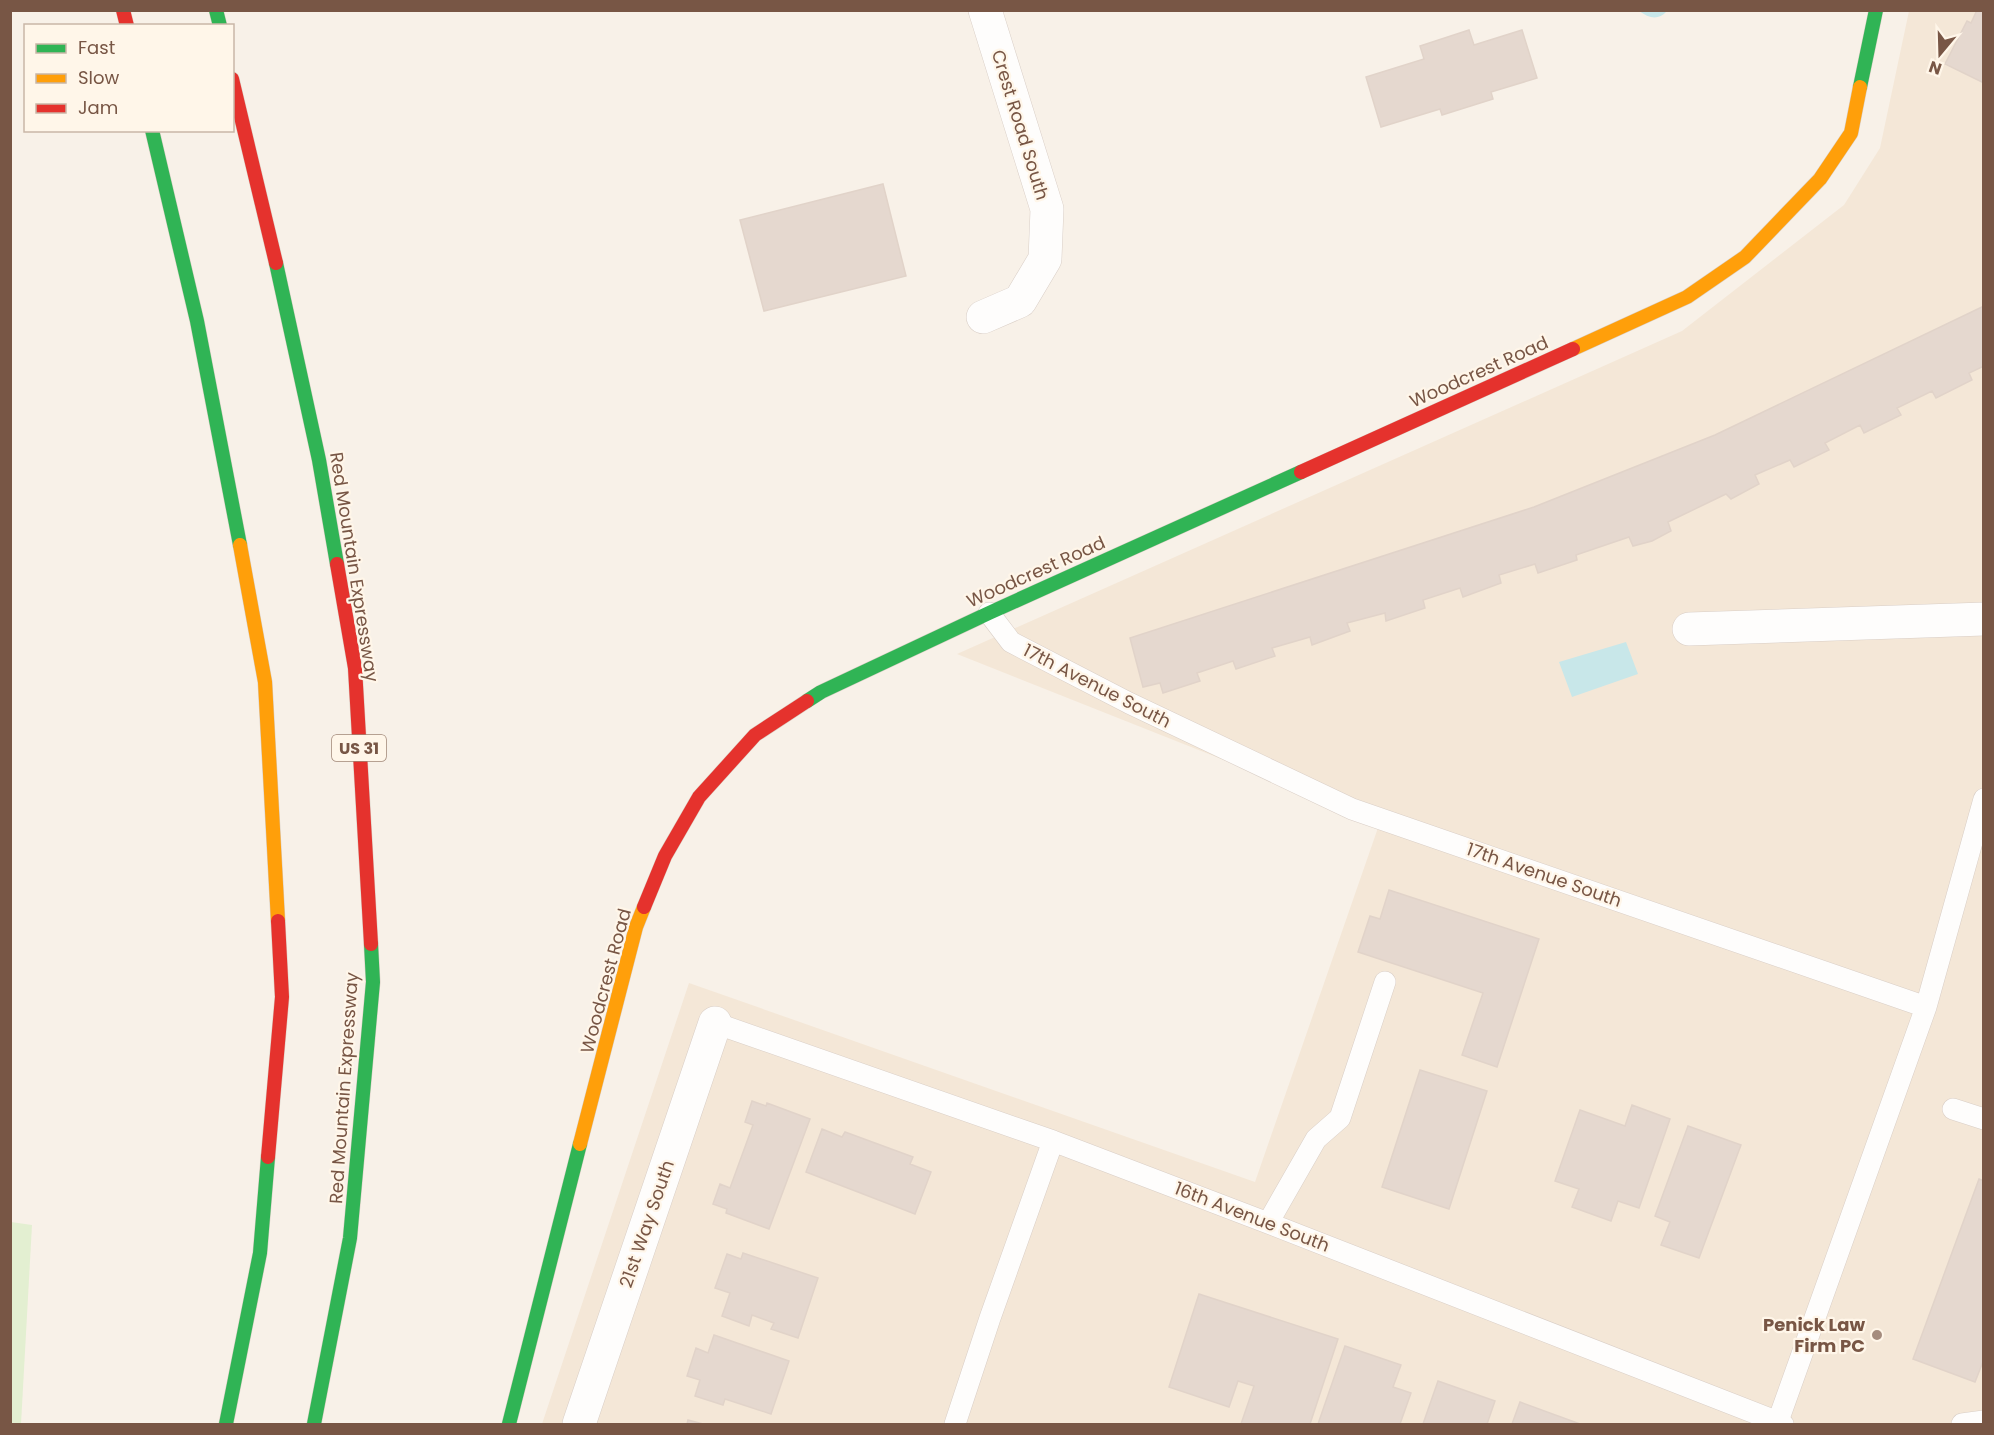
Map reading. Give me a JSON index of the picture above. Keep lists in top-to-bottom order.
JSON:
{
  "streets": {
    "main road": ["Woodcrest Road", "Red Mountain Expressway", "US 31"],
    "street": ["Crest Road South", "21st Way South"],
    "lane": ["17th Avenue South", "16th Avenue South"]
  },
  "crossings": [
    ["Woodcrest Road", "17th Avenue South"],
    ["16th Avenue South", "21st Way South"]
  ],
  "places": ["Penick Law Firm PC"],
  "legend": ["Fast", "Slow", "Jam"],
  "north": "bottom"
}
